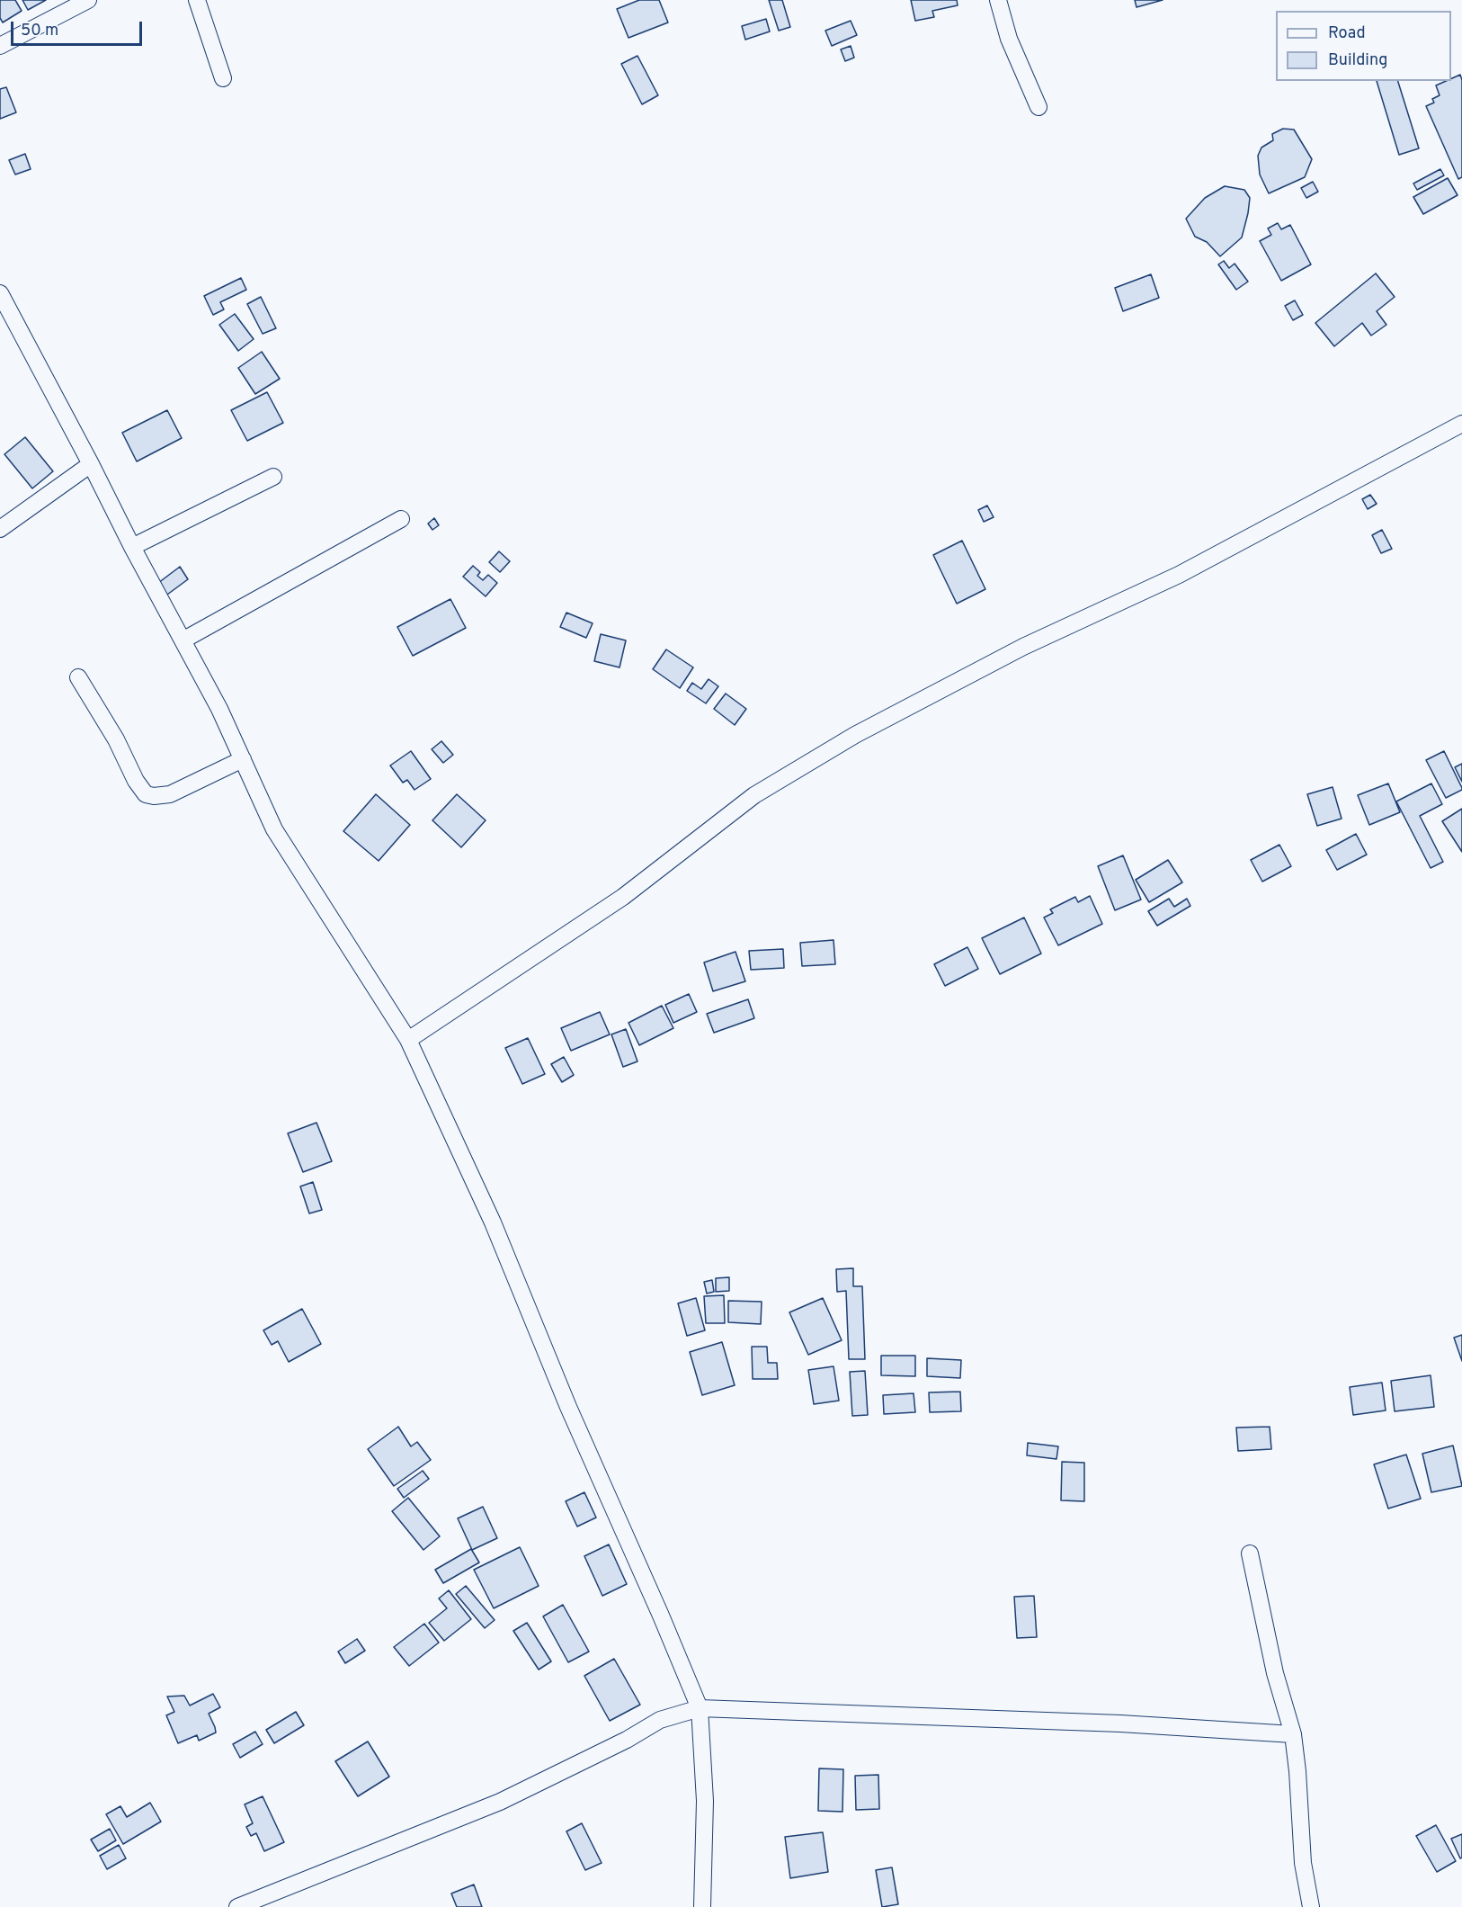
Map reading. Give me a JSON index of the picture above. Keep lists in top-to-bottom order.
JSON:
{
  "legend": ["Road", "Building"],
  "scale_bar": "50 m"
}
